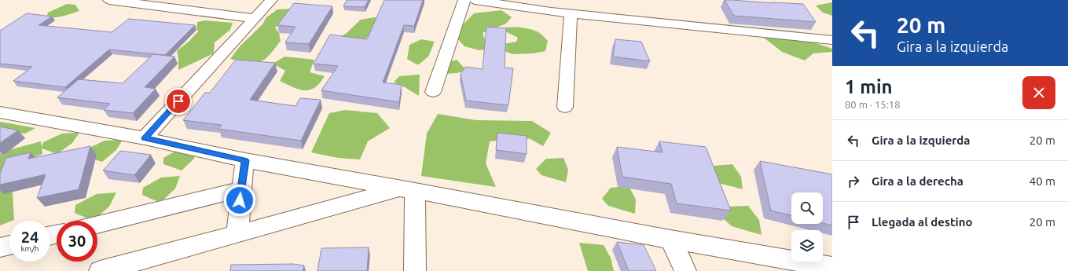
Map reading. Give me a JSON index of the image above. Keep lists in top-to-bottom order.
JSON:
{
  "page": {
    "turn": ["20 m", "Gira a la izquierda"],
    "heading": ["1 min", "80 m · 15:18"],
    "list": [
      {
        "name": "Gira a la izquierda",
        "value": "20 m"
      },
      {
        "name": "Gira a la derecha",
        "value": "40 m"
      },
      {
        "name": "Llegada al destino",
        "value": "20 m"
      }
    ],
    "speed": "24 km/h",
    "limit": "30"
  }
}
